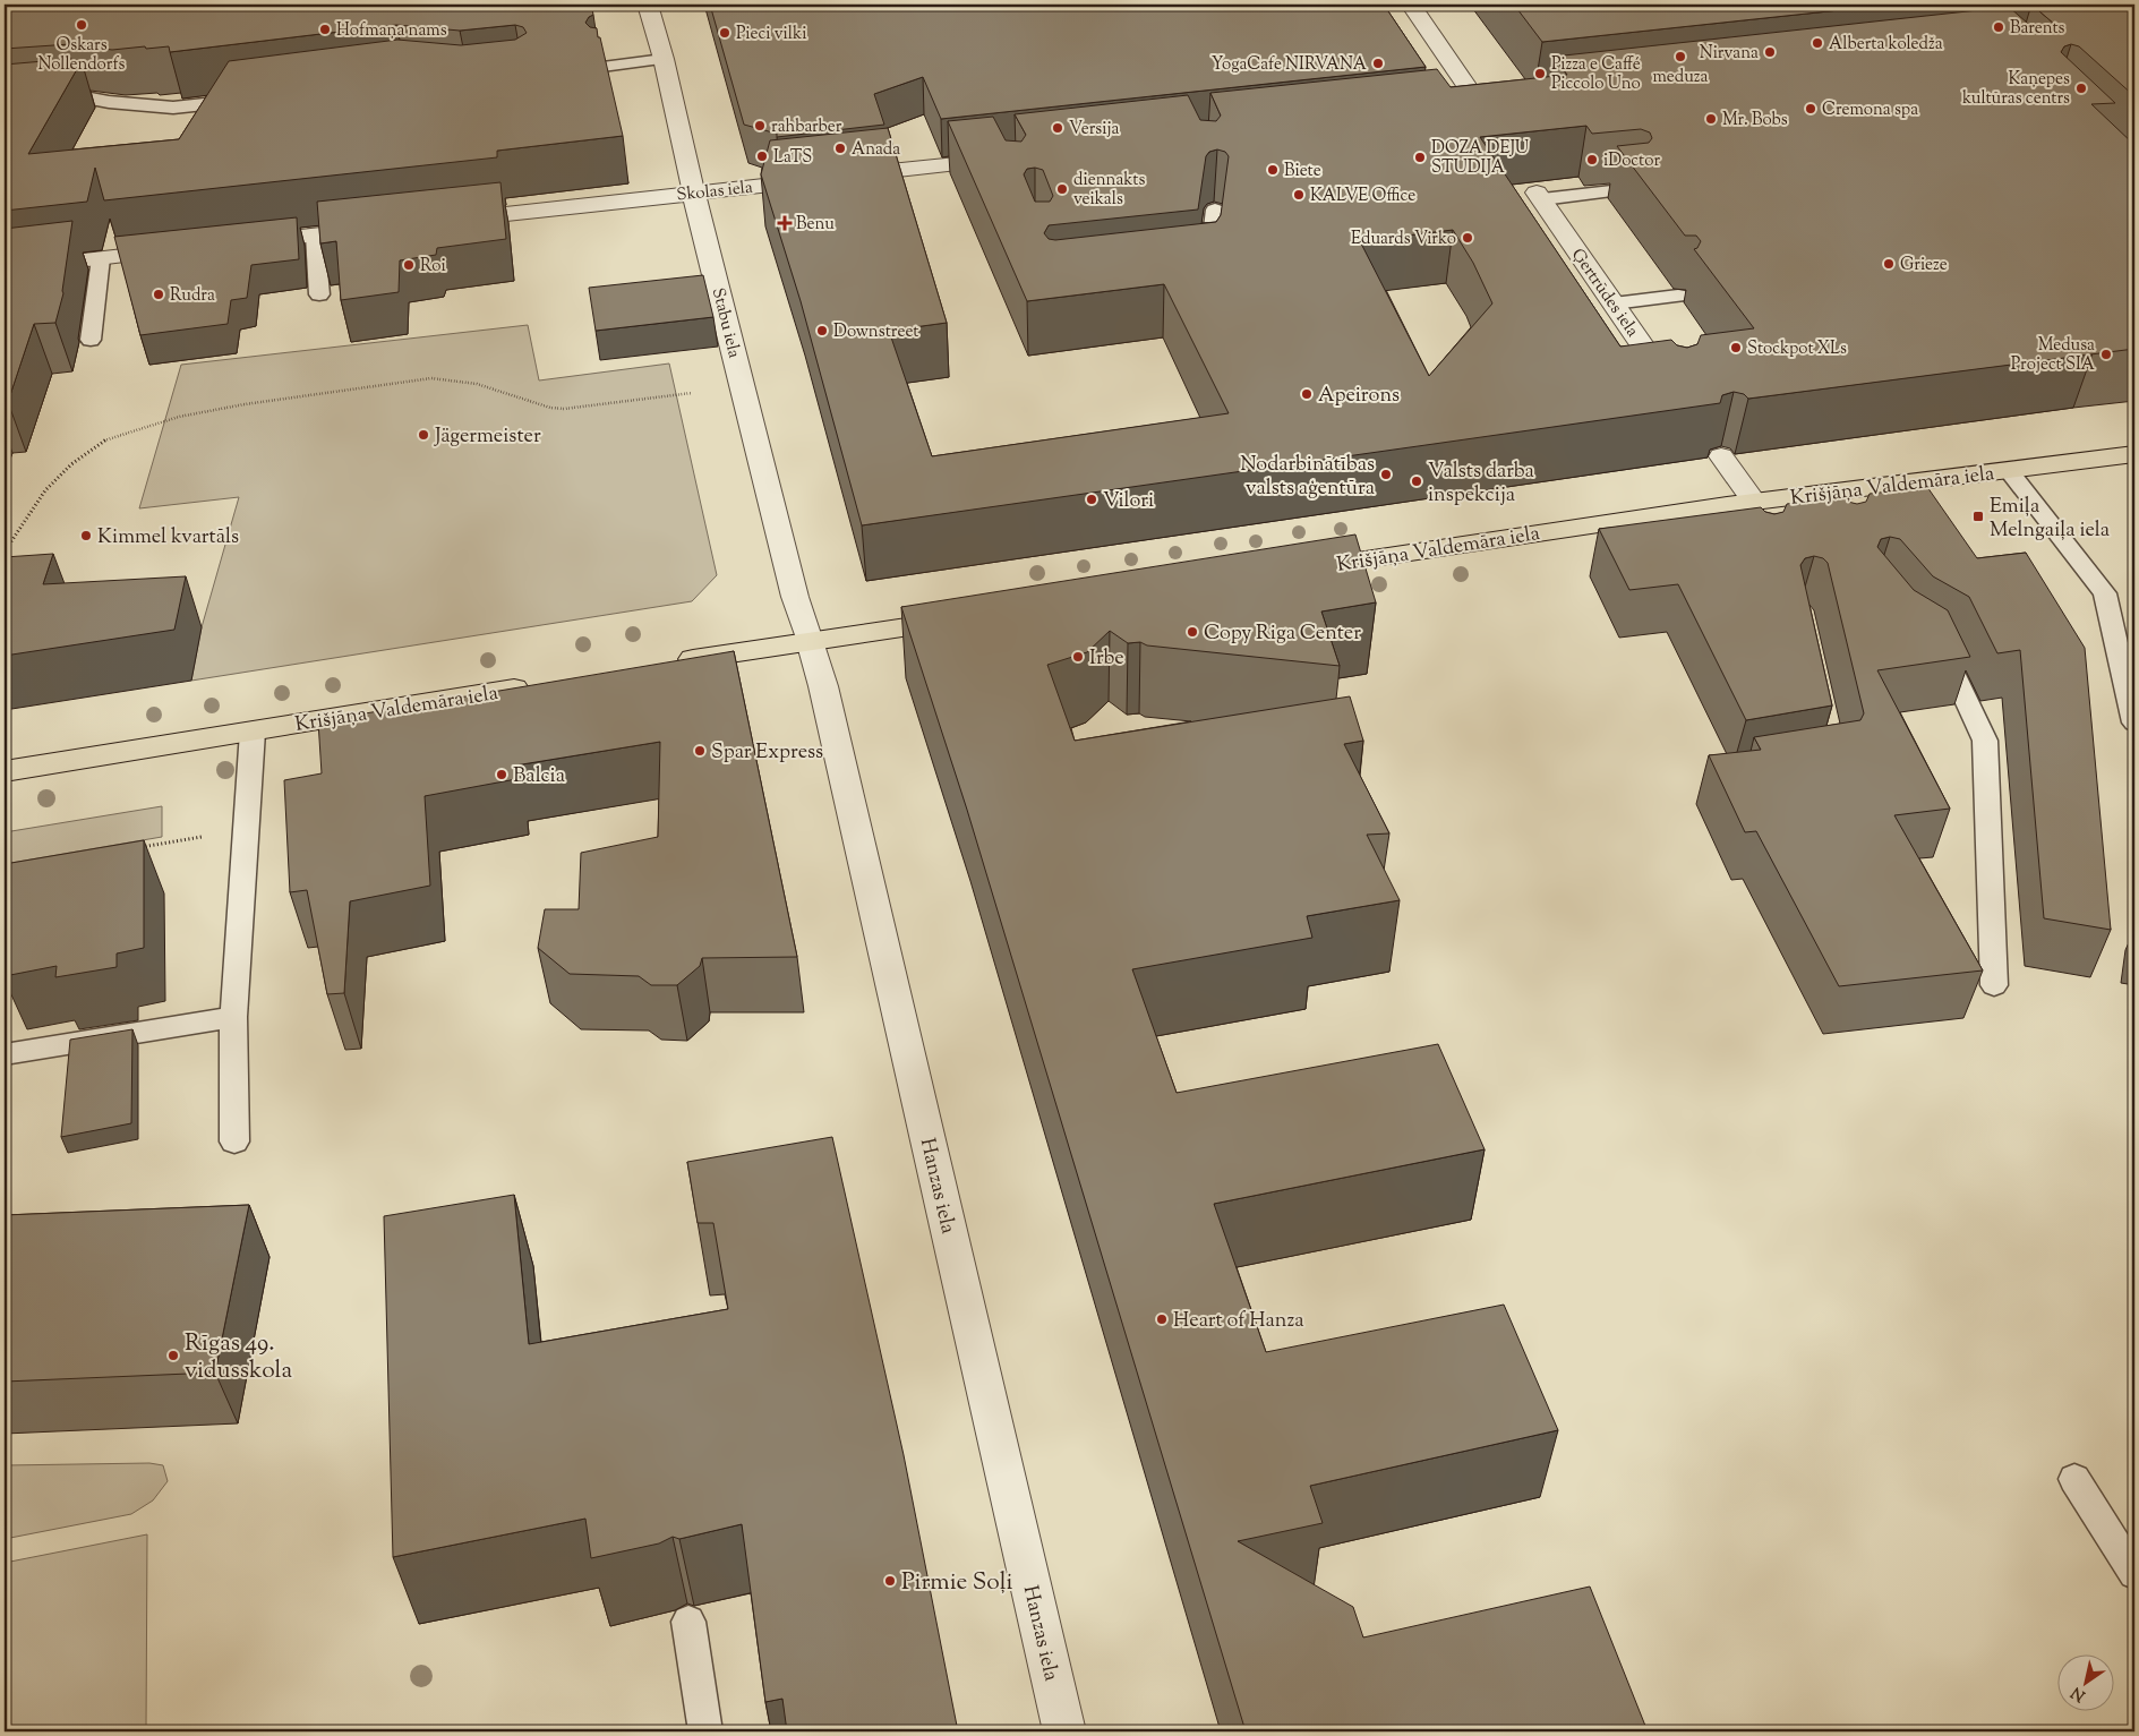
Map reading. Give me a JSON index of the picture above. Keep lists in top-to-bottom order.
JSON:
{
  "streets": {
    "main road": ["Krišjāņa Valdemāra iela"],
    "street": [
      "Skolas iela",
      "Ģertrūdes iela",
      "Stabu iela",
      "Hanzas iela"
    ]
  },
  "crossings": [
    ["Skolas iela", "Stabu iela"],
    ["Stabu iela", "Hanzas iela"]
  ],
  "places": {
    "other": [
      "Oskars Nollendorfs",
      "Barents",
      "Hofmaņa nams",
      "Pieci vilki",
      "Alberta koledža",
      "Nirvana",
      "meduza",
      "YogaCafe NIRVANA",
      "Pizza e Caffé Piccolo Uno",
      "Kaņepes kultūras centrs",
      "Cremona spa",
      "Mr. Bobs",
      "rahbarber",
      "Versija",
      "Anada",
      "LaTS",
      "DOZA DEJU STUDIJA",
      "iDoctor",
      "Biete",
      "diennakts veikals",
      "KALVE Office",
      "Eduards Virko",
      "Grieze",
      "Roi",
      "Rudra",
      "Downstreet",
      "Stockpot XLs",
      "Medusa Project SIA",
      "Apeirons",
      "Jägermeister",
      "Nodarbinātības valsts aģentūra",
      "Valsts darba inspekcija",
      "Vilori",
      "Kimmel kvartāls",
      "Copy Riga Center",
      "Irbe",
      "Spar Express",
      "Balcia",
      "Heart of Hanza",
      "Rīgas 49. vidusskola",
      "Pirmie Soļi"
    ],
    "health": ["Benu"],
    "transit": ["Emiļa Melngaiļa iela"]
  },
  "north": "bottom left"
}
